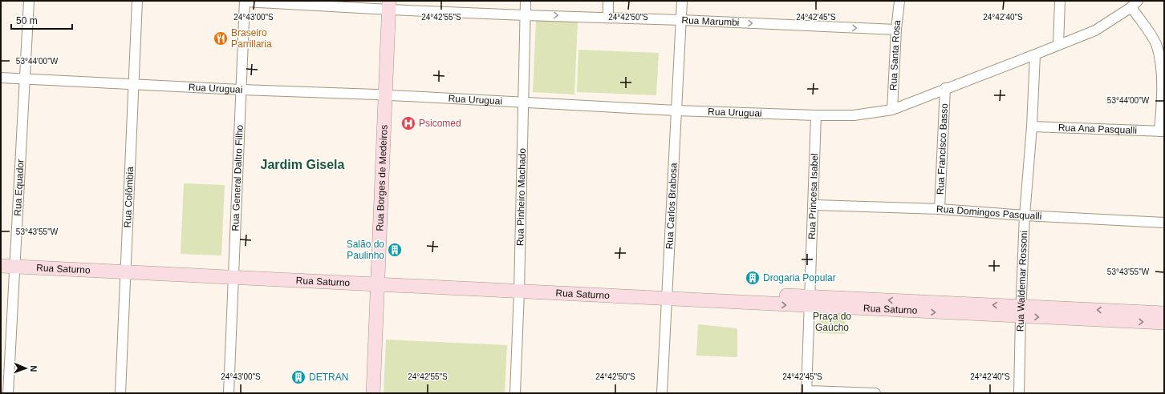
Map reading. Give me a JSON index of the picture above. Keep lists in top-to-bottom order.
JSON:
{
  "streets": {
    "street": [
      "Rua Marumbi",
      "Rua Santa Rosa",
      "Rua Uruguai",
      "Rua Ana Pasqualli",
      "Rua Francisco Basso",
      "Rua General Daltro Filho",
      "Rua Borges de Medeiros",
      "Rua Equador",
      "Rua Colômbia",
      "Rua Pinheiro Machado",
      "Rua Princesa Isabel",
      "Rua Carlos Brabosa",
      "Rua Domingos Pasqualli",
      "Rua Saturno",
      "Rua Waldemar Rossoni"
    ]
  },
  "crossings": [
    ["Rua Marumbi", "Rua Santa Rosa"],
    ["Rua Marumbi", "Rua General Daltro Filho"],
    ["Rua Marumbi", "Rua Borges de Medeiros"],
    ["Rua Marumbi", "Rua Pinheiro Machado"],
    ["Rua Marumbi", "Rua Carlos Brabosa"],
    ["Rua Santa Rosa", "Rua Uruguai"],
    ["Rua Uruguai", "Rua Francisco Basso"],
    ["Rua Uruguai", "Rua General Daltro Filho"],
    ["Rua Uruguai", "Rua Borges de Medeiros"],
    ["Rua Uruguai", "Rua Equador"],
    ["Rua Uruguai", "Rua Colômbia"],
    ["Rua Uruguai", "Rua Pinheiro Machado"],
    ["Rua Uruguai", "Rua Princesa Isabel"],
    ["Rua Uruguai", "Rua Carlos Brabosa"],
    ["Rua Uruguai", "Rua Waldemar Rossoni"],
    ["Rua Ana Pasqualli", "Rua Waldemar Rossoni"],
    ["Rua Francisco Basso", "Rua Domingos Pasqualli"],
    ["Rua General Daltro Filho", "Rua Saturno"],
    ["Rua Borges de Medeiros", "Rua Saturno"],
    ["Rua Equador", "Rua Saturno"],
    ["Rua Colômbia", "Rua Saturno"],
    ["Rua Pinheiro Machado", "Rua Saturno"],
    ["Rua Princesa Isabel", "Rua Domingos Pasqualli"],
    ["Rua Princesa Isabel", "Rua Saturno"],
    ["Rua Carlos Brabosa", "Rua Saturno"],
    ["Rua Domingos Pasqualli", "Rua Waldemar Rossoni"],
    ["Rua Saturno", "Rua Waldemar Rossoni"]
  ],
  "one_way": ["Rua Marumbi"],
  "districts": ["Jardim Gisela"],
  "parks": ["Praça do Gaúcho"],
  "places": {
    "restaurant": ["Braseiro Parrillaria"],
    "hospital": ["Psicomed"],
    "building": ["Salão do Paulinho", "Drogaria Popular", "DETRAN"]
  },
  "scale_bar": "50 m",
  "north": "right",
  "coordinates": [
    "24°43'00\"S",
    "24°42'55\"S",
    "24°42'50\"S",
    "24°42'45\"S",
    "24°42'40\"S",
    "53°44'00\"W",
    "53°43'55\"W"
  ]
}
